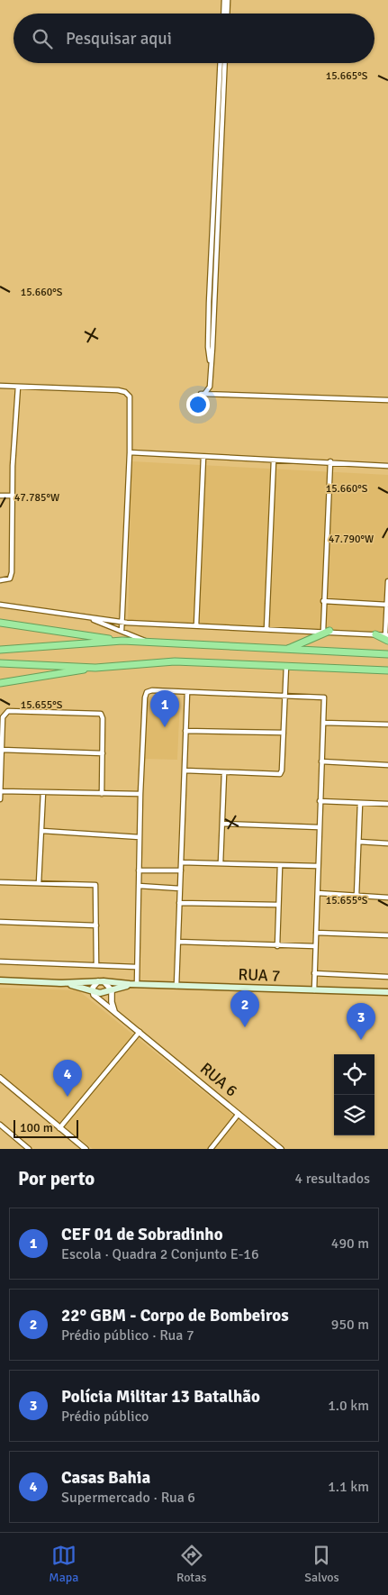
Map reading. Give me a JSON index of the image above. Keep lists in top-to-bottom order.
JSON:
{
  "streets": {
    "main road": ["RUA 7"],
    "street": ["RUA 6"]
  },
  "crossings": [
    ["RUA 7", "RUA 6"]
  ],
  "scale_bar": "100 m",
  "page": {
    "search": "Pesquisar aqui",
    "pins": [
      "1",
      "2",
      "3",
      "4"
    ],
    "scale": "100 m",
    "heading": ["Por perto", "4 resultados"],
    "list": [
      {
        "mark": "1",
        "name": "CEF 01 de Sobradinho",
        "note": "Escola · Quadra 2 Conjunto E-16",
        "value": "490 m"
      },
      {
        "mark": "2",
        "name": "22° GBM - Corpo de Bombeiros",
        "note": "Prédio público · Rua 7",
        "value": "950 m"
      },
      {
        "mark": "3",
        "name": "Polícia Militar 13 Batalhão",
        "note": "Prédio público",
        "value": "1.0 km"
      },
      {
        "mark": "4",
        "name": "Casas Bahia",
        "note": "Supermercado · Rua 6",
        "value": "1.1 km"
      }
    ],
    "nav": ["Mapa", "Rotas", "Salvos"]
  },
  "coordinates": [
    "15.665°S",
    "15.660°S",
    "47.785°W",
    "47.790°W",
    "15.655°S"
  ]
}
